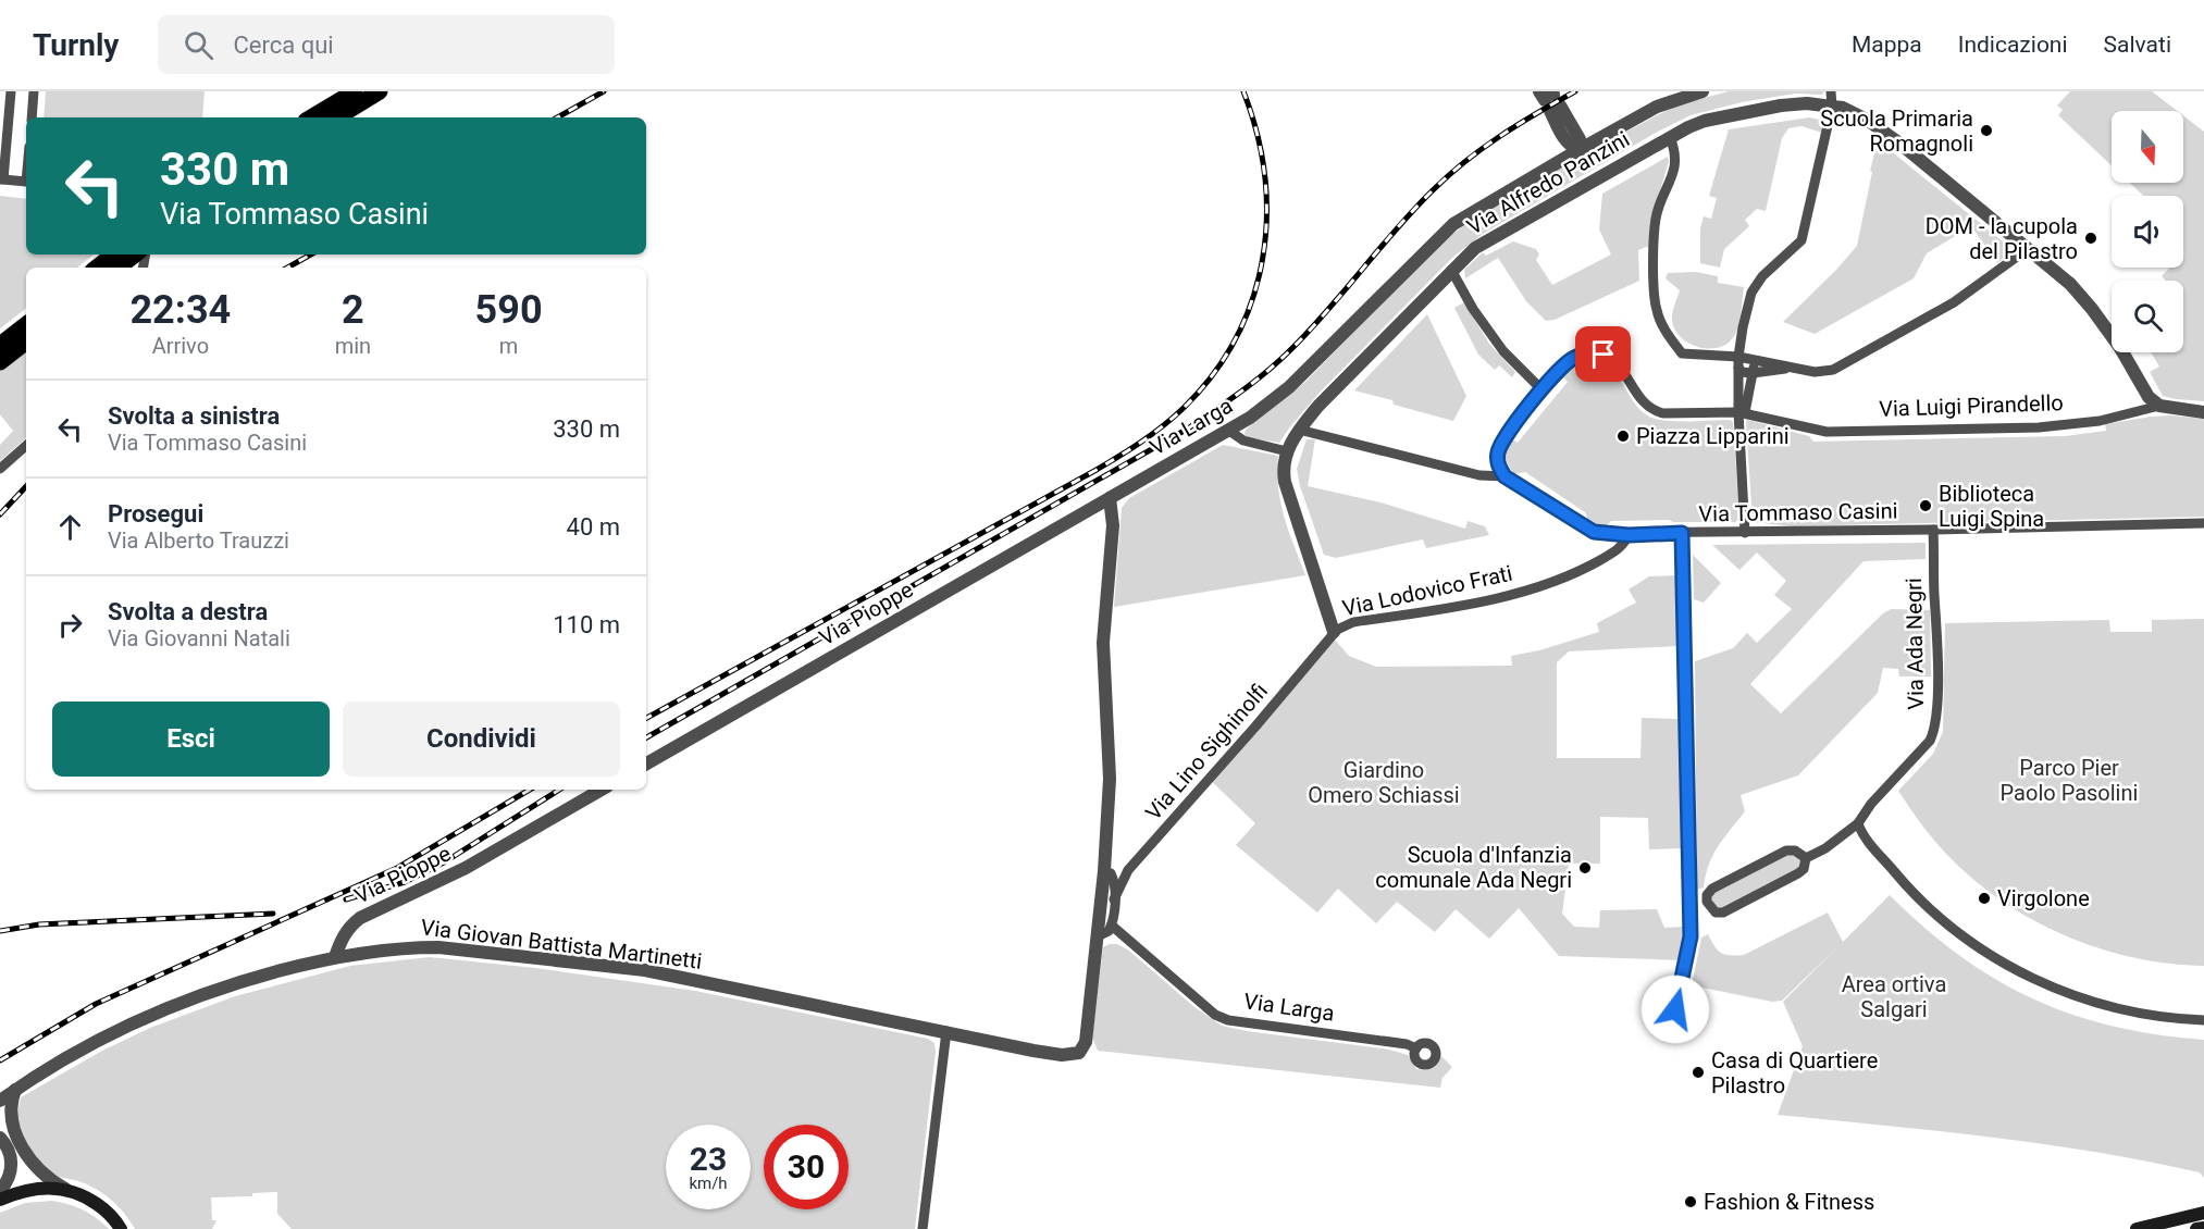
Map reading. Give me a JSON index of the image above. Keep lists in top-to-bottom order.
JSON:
{
  "streets": {
    "street": [
      "Via Alfredo Panzini",
      "Via Luigi Pirandello",
      "Via Larga",
      "Via Tommaso Casini",
      "Via Lodovico Frati",
      "Via Pioppe",
      "Via Ada Negri",
      "Via Lino Sighinolfi",
      "Via Giovan Battista Martinetti"
    ]
  },
  "crossings": [
    ["Via Alfredo Panzini", "Via Luigi Pirandello"],
    ["Via Alfredo Panzini", "Via Lodovico Frati"],
    ["Via Alfredo Panzini", "Via Lino Sighinolfi"],
    ["Via Larga", "Via Pioppe"],
    ["Via Tommaso Casini", "Via Lodovico Frati"],
    ["Via Tommaso Casini", "Via Ada Negri"],
    ["Via Lodovico Frati", "Via Lino Sighinolfi"],
    ["Via Pioppe", "Via Giovan Battista Martinetti"]
  ],
  "parks": ["Parco Pier Paolo Pasolini", "Giardino Omero Schiassi", "Area ortiva Salgari"],
  "places": [
    "Scuola Primaria Romagnoli",
    "DOM - la cupola del Pilastro",
    "Piazza Lipparini",
    "Biblioteca Luigi Spina",
    "Scuola d'Infanzia comunale Ada Negri",
    "Virgolone",
    "Casa di Quartiere Pilastro",
    "Fashion & Fitness"
  ],
  "north": "bottom",
  "page": {
    "header": "Turnly",
    "search": "Cerca qui",
    "nav": ["Mappa", "Indicazioni", "Salvati"],
    "turn": ["330 m", "Via Tommaso Casini"],
    "eta": [
      "22:34",
      "Arrivo",
      "2",
      "min",
      "590",
      "m"
    ],
    "list": [
      {
        "name": "Svolta a sinistra",
        "note": "Via Tommaso Casini",
        "value": "330 m"
      },
      {
        "name": "Prosegui",
        "note": "Via Alberto Trauzzi",
        "value": "40 m"
      },
      {
        "name": "Svolta a destra",
        "note": "Via Giovanni Natali",
        "value": "110 m"
      }
    ],
    "buttons": ["Esci", "Condividi"],
    "speed": "23 km/h",
    "limit": "30"
  }
}
